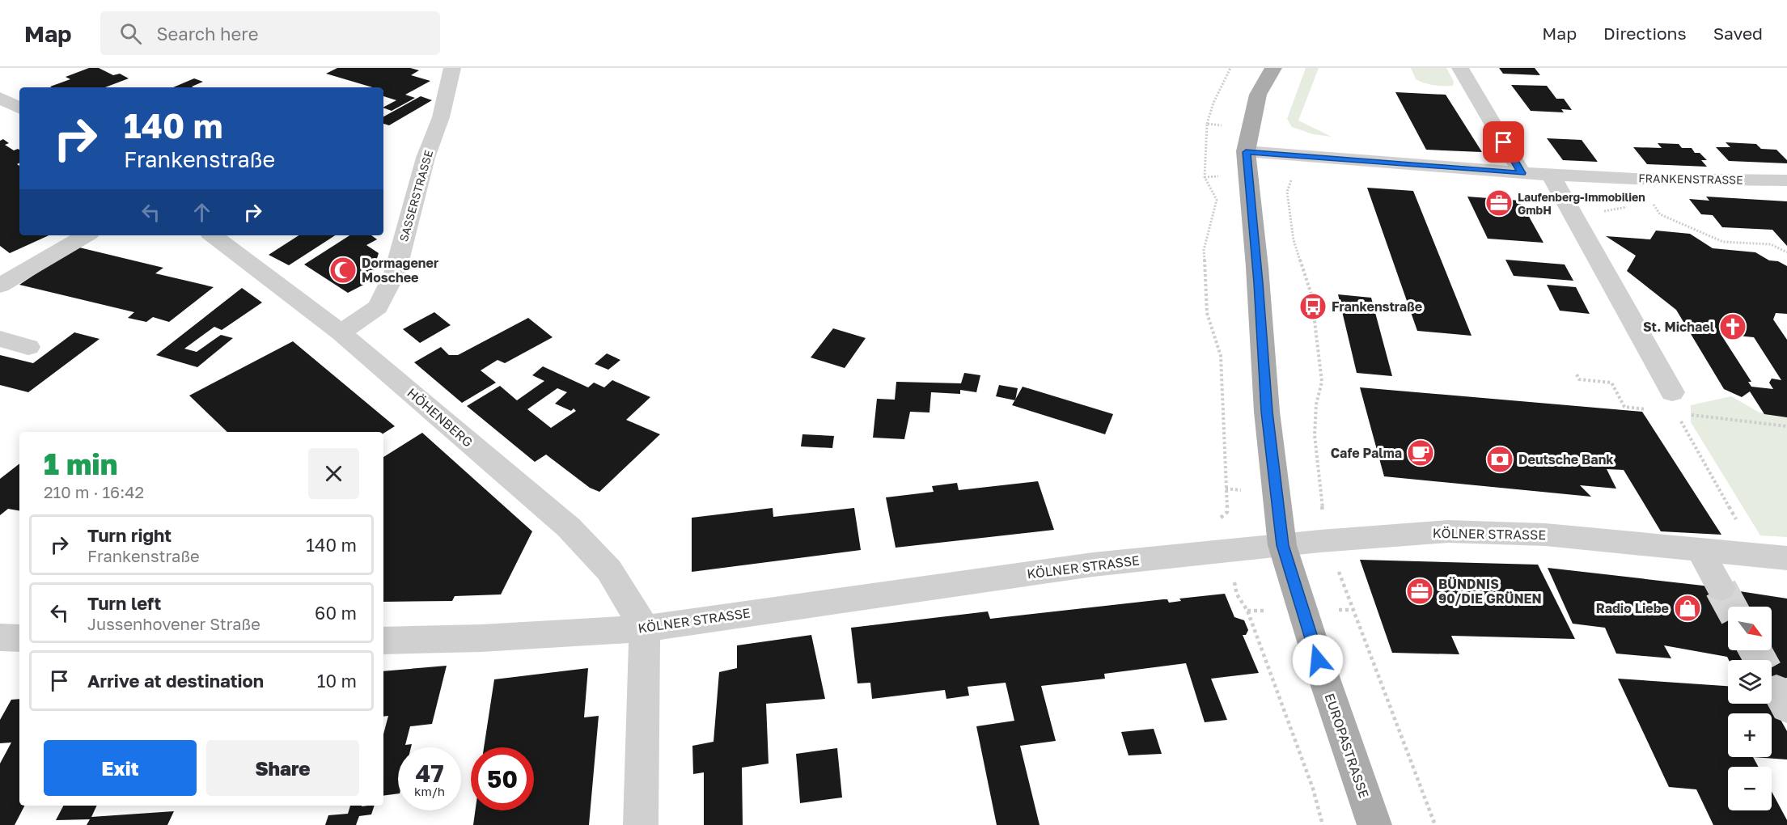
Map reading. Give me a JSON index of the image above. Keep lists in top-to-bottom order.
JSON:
{
  "streets": {
    "main road": ["EUROPASTRASSE"],
    "street": [
      "FRANKENSTRASSE",
      "SASSERSTRASSE",
      "HÖHENBERG",
      "KÖLNER STRASSE"
    ]
  },
  "crossings": [
    ["FRANKENSTRASSE", "EUROPASTRASSE"],
    ["SASSERSTRASSE", "HÖHENBERG"],
    ["HÖHENBERG", "KÖLNER STRASSE"],
    ["KÖLNER STRASSE", "EUROPASTRASSE"]
  ],
  "places": {
    "office": ["Laufenberg-Immobilien GmbH", "BÜNDNIS 90/DIE GRÜNEN"],
    "mosque": ["Dormagener Moschee"],
    "bus stop": ["Frankenstraße"],
    "church": ["St. Michael"],
    "cafe": ["Cafe Palma"],
    "bank": ["Deutsche Bank"],
    "shop": ["Radio Liebe"]
  },
  "north": "bottom right",
  "page": {
    "header": "Map",
    "search": "Search here",
    "nav": ["Map", "Directions", "Saved"],
    "turn": ["140 m", "Frankenstraße"],
    "heading": ["1 min", "210 m · 16:42"],
    "list": [
      {
        "name": "Turn right",
        "note": "Frankenstraße",
        "value": "140 m"
      },
      {
        "name": "Turn left",
        "note": "Jussenhovener Straße",
        "value": "60 m"
      },
      {
        "name": "Arrive at destination",
        "value": "10 m"
      }
    ],
    "map_buttons": ["+", "−"],
    "buttons": ["Exit", "Share"],
    "speed": "47 km/h",
    "limit": "50"
  }
}
